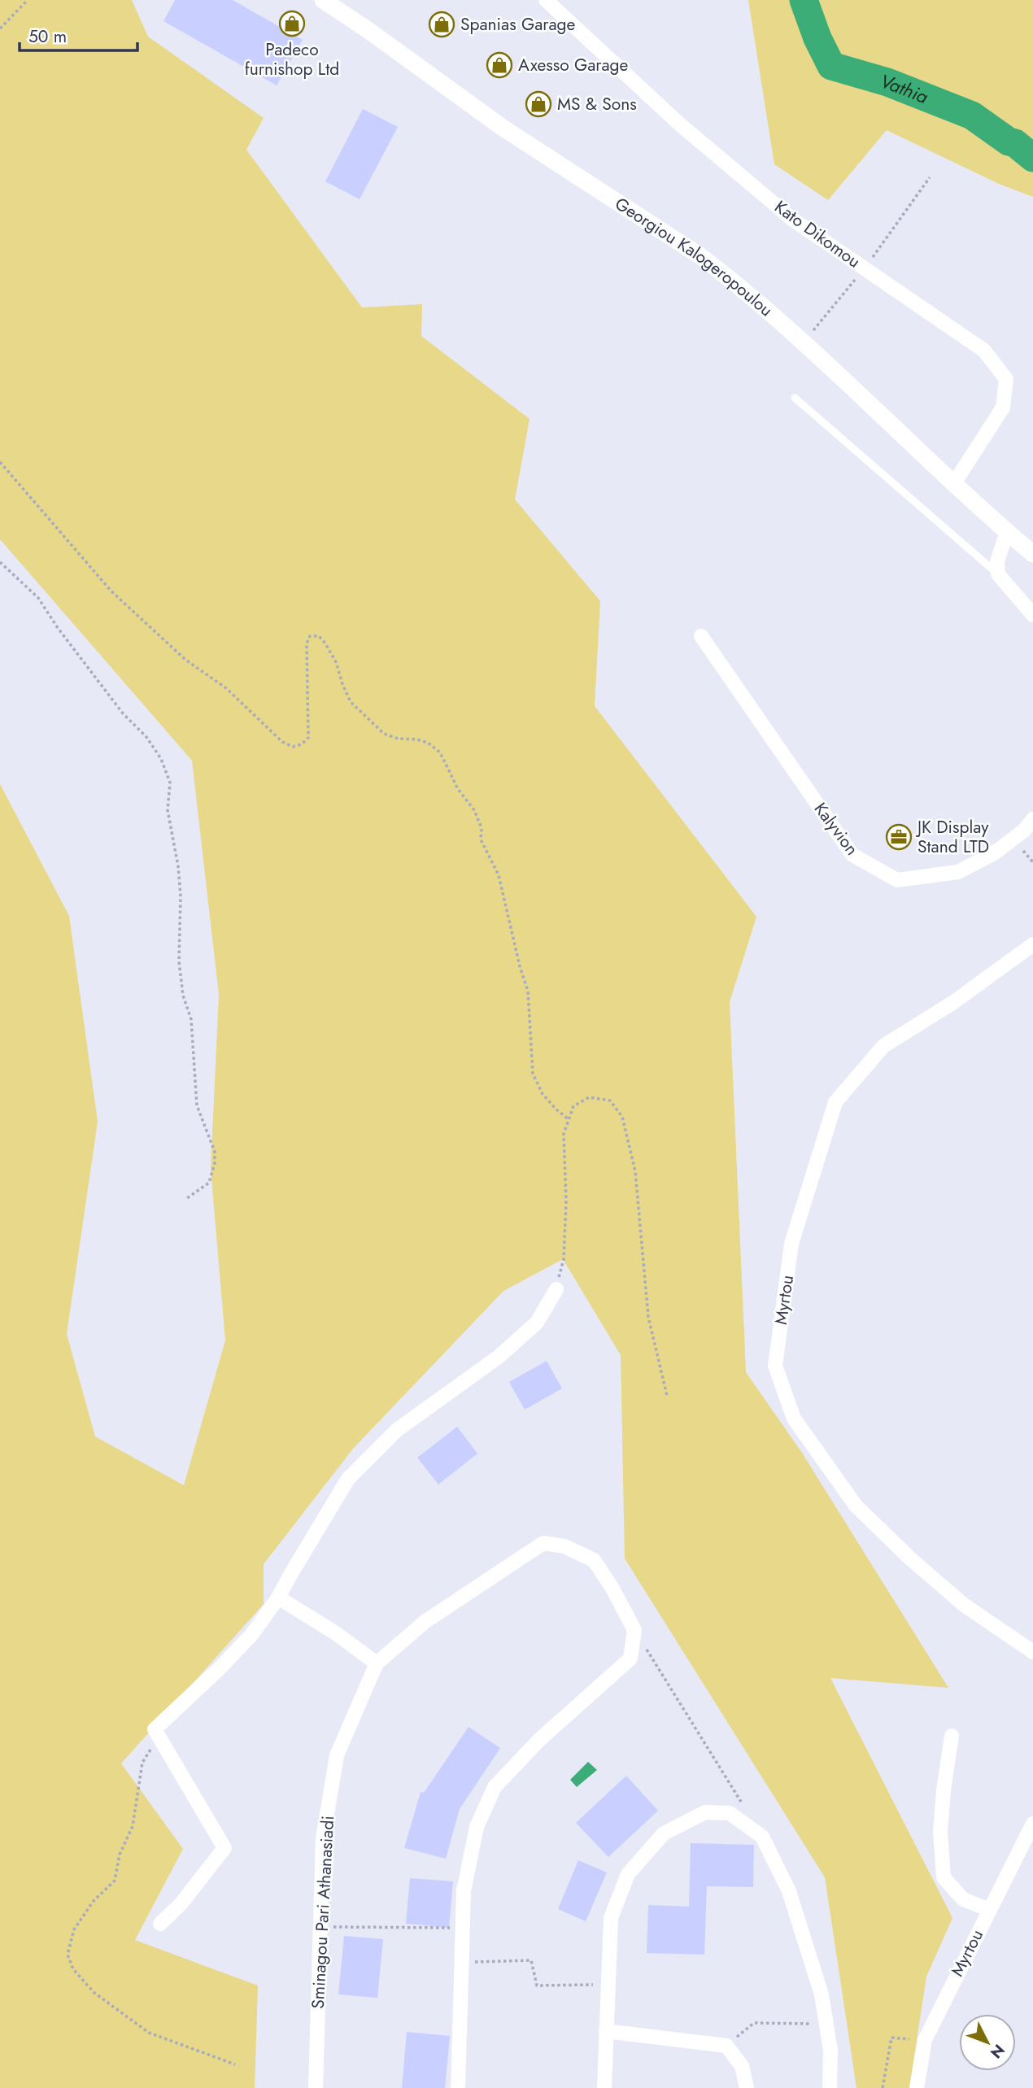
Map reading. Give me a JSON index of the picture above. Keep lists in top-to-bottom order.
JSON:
{
  "streets": {
    "street": [
      "Kato Dikomou",
      "Georgiou Kalogeropoulou",
      "Kalyvion",
      "Myrtou",
      "Sminagou Pari Athanasiadi"
    ]
  },
  "crossings": [
    ["Kato Dikomou", "Georgiou Kalogeropoulou"]
  ],
  "water": ["Vathia"],
  "places": {
    "shop": [
      "Padeco furnishop Ltd",
      "Spanias Garage",
      "Axesso Garage",
      "MS & Sons"
    ],
    "office": ["JK Display Stand LTD"]
  },
  "scale_bar": "50 m",
  "north": "bottom right"
}
